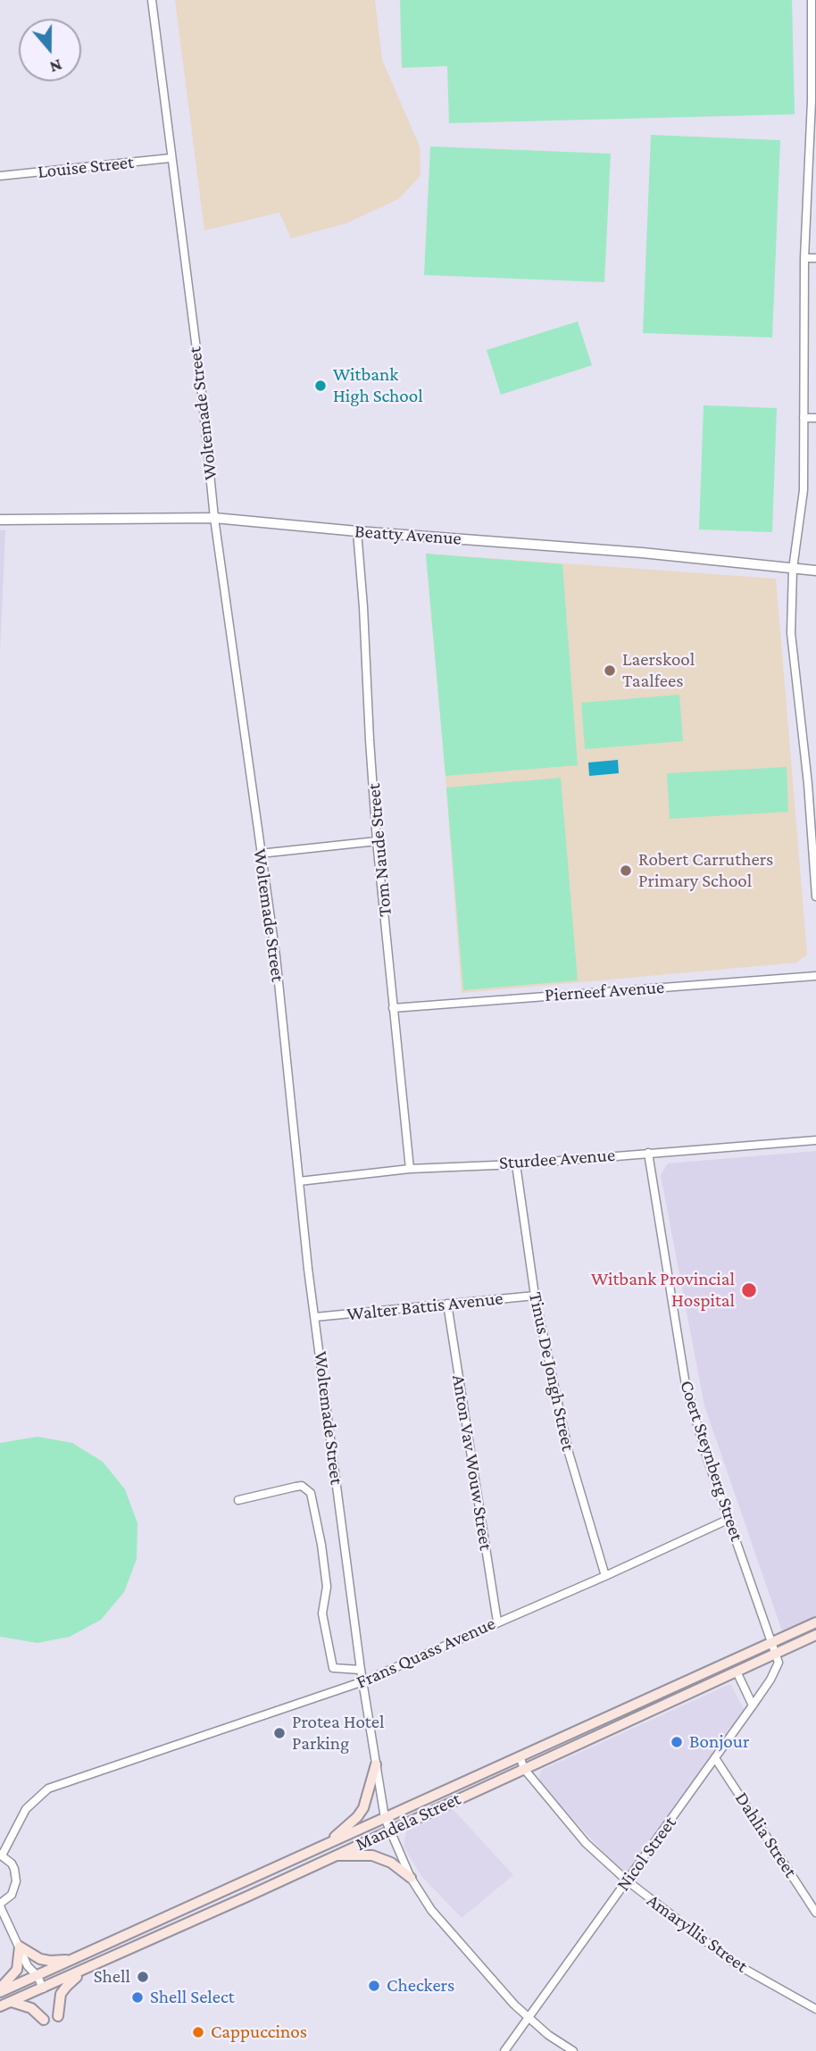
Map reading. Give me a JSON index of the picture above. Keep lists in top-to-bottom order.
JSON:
{
  "streets": {
    "main road": ["Mandela Street"],
    "street": [
      "Louise Street",
      "Woltemade Street",
      "Beatty Avenue",
      "Tom Naude Street",
      "Pierneef Avenue",
      "Sturdee Avenue",
      "Walter Battis Avenue",
      "Tinus De Jongh Street",
      "Coert Steynberg Street",
      "Anton Vav Wouw Street",
      "Frans Quass Avenue",
      "Dahlia Street",
      "Nicol Street",
      "Amaryllis Street"
    ]
  },
  "crossings": [
    ["Louise Street", "Woltemade Street"],
    ["Woltemade Street", "Beatty Avenue"],
    ["Woltemade Street", "Sturdee Avenue"],
    ["Woltemade Street", "Walter Battis Avenue"],
    ["Woltemade Street", "Frans Quass Avenue"],
    ["Woltemade Street", "Mandela Street"],
    ["Woltemade Street", "Nicol Street"],
    ["Beatty Avenue", "Tom Naude Street"],
    ["Tom Naude Street", "Pierneef Avenue"],
    ["Tom Naude Street", "Sturdee Avenue"],
    ["Sturdee Avenue", "Tinus De Jongh Street"],
    ["Sturdee Avenue", "Coert Steynberg Street"],
    ["Walter Battis Avenue", "Tinus De Jongh Street"],
    ["Walter Battis Avenue", "Anton Vav Wouw Street"],
    ["Tinus De Jongh Street", "Frans Quass Avenue"],
    ["Coert Steynberg Street", "Frans Quass Avenue"],
    ["Coert Steynberg Street", "Mandela Street"],
    ["Coert Steynberg Street", "Nicol Street"],
    ["Anton Vav Wouw Street", "Frans Quass Avenue"],
    ["Mandela Street", "Nicol Street"],
    ["Mandela Street", "Amaryllis Street"],
    ["Dahlia Street", "Nicol Street"],
    ["Nicol Street", "Amaryllis Street"]
  ],
  "places": [
    "Witbank High School",
    "Laerskool Taalfees",
    "Robert Carruthers Primary School",
    "Witbank Provincial Hospital",
    "Protea Hotel Parking",
    "Bonjour",
    "Shell",
    "Checkers",
    "Shell Select",
    "Cappuccinos"
  ],
  "north": "bottom"
}
